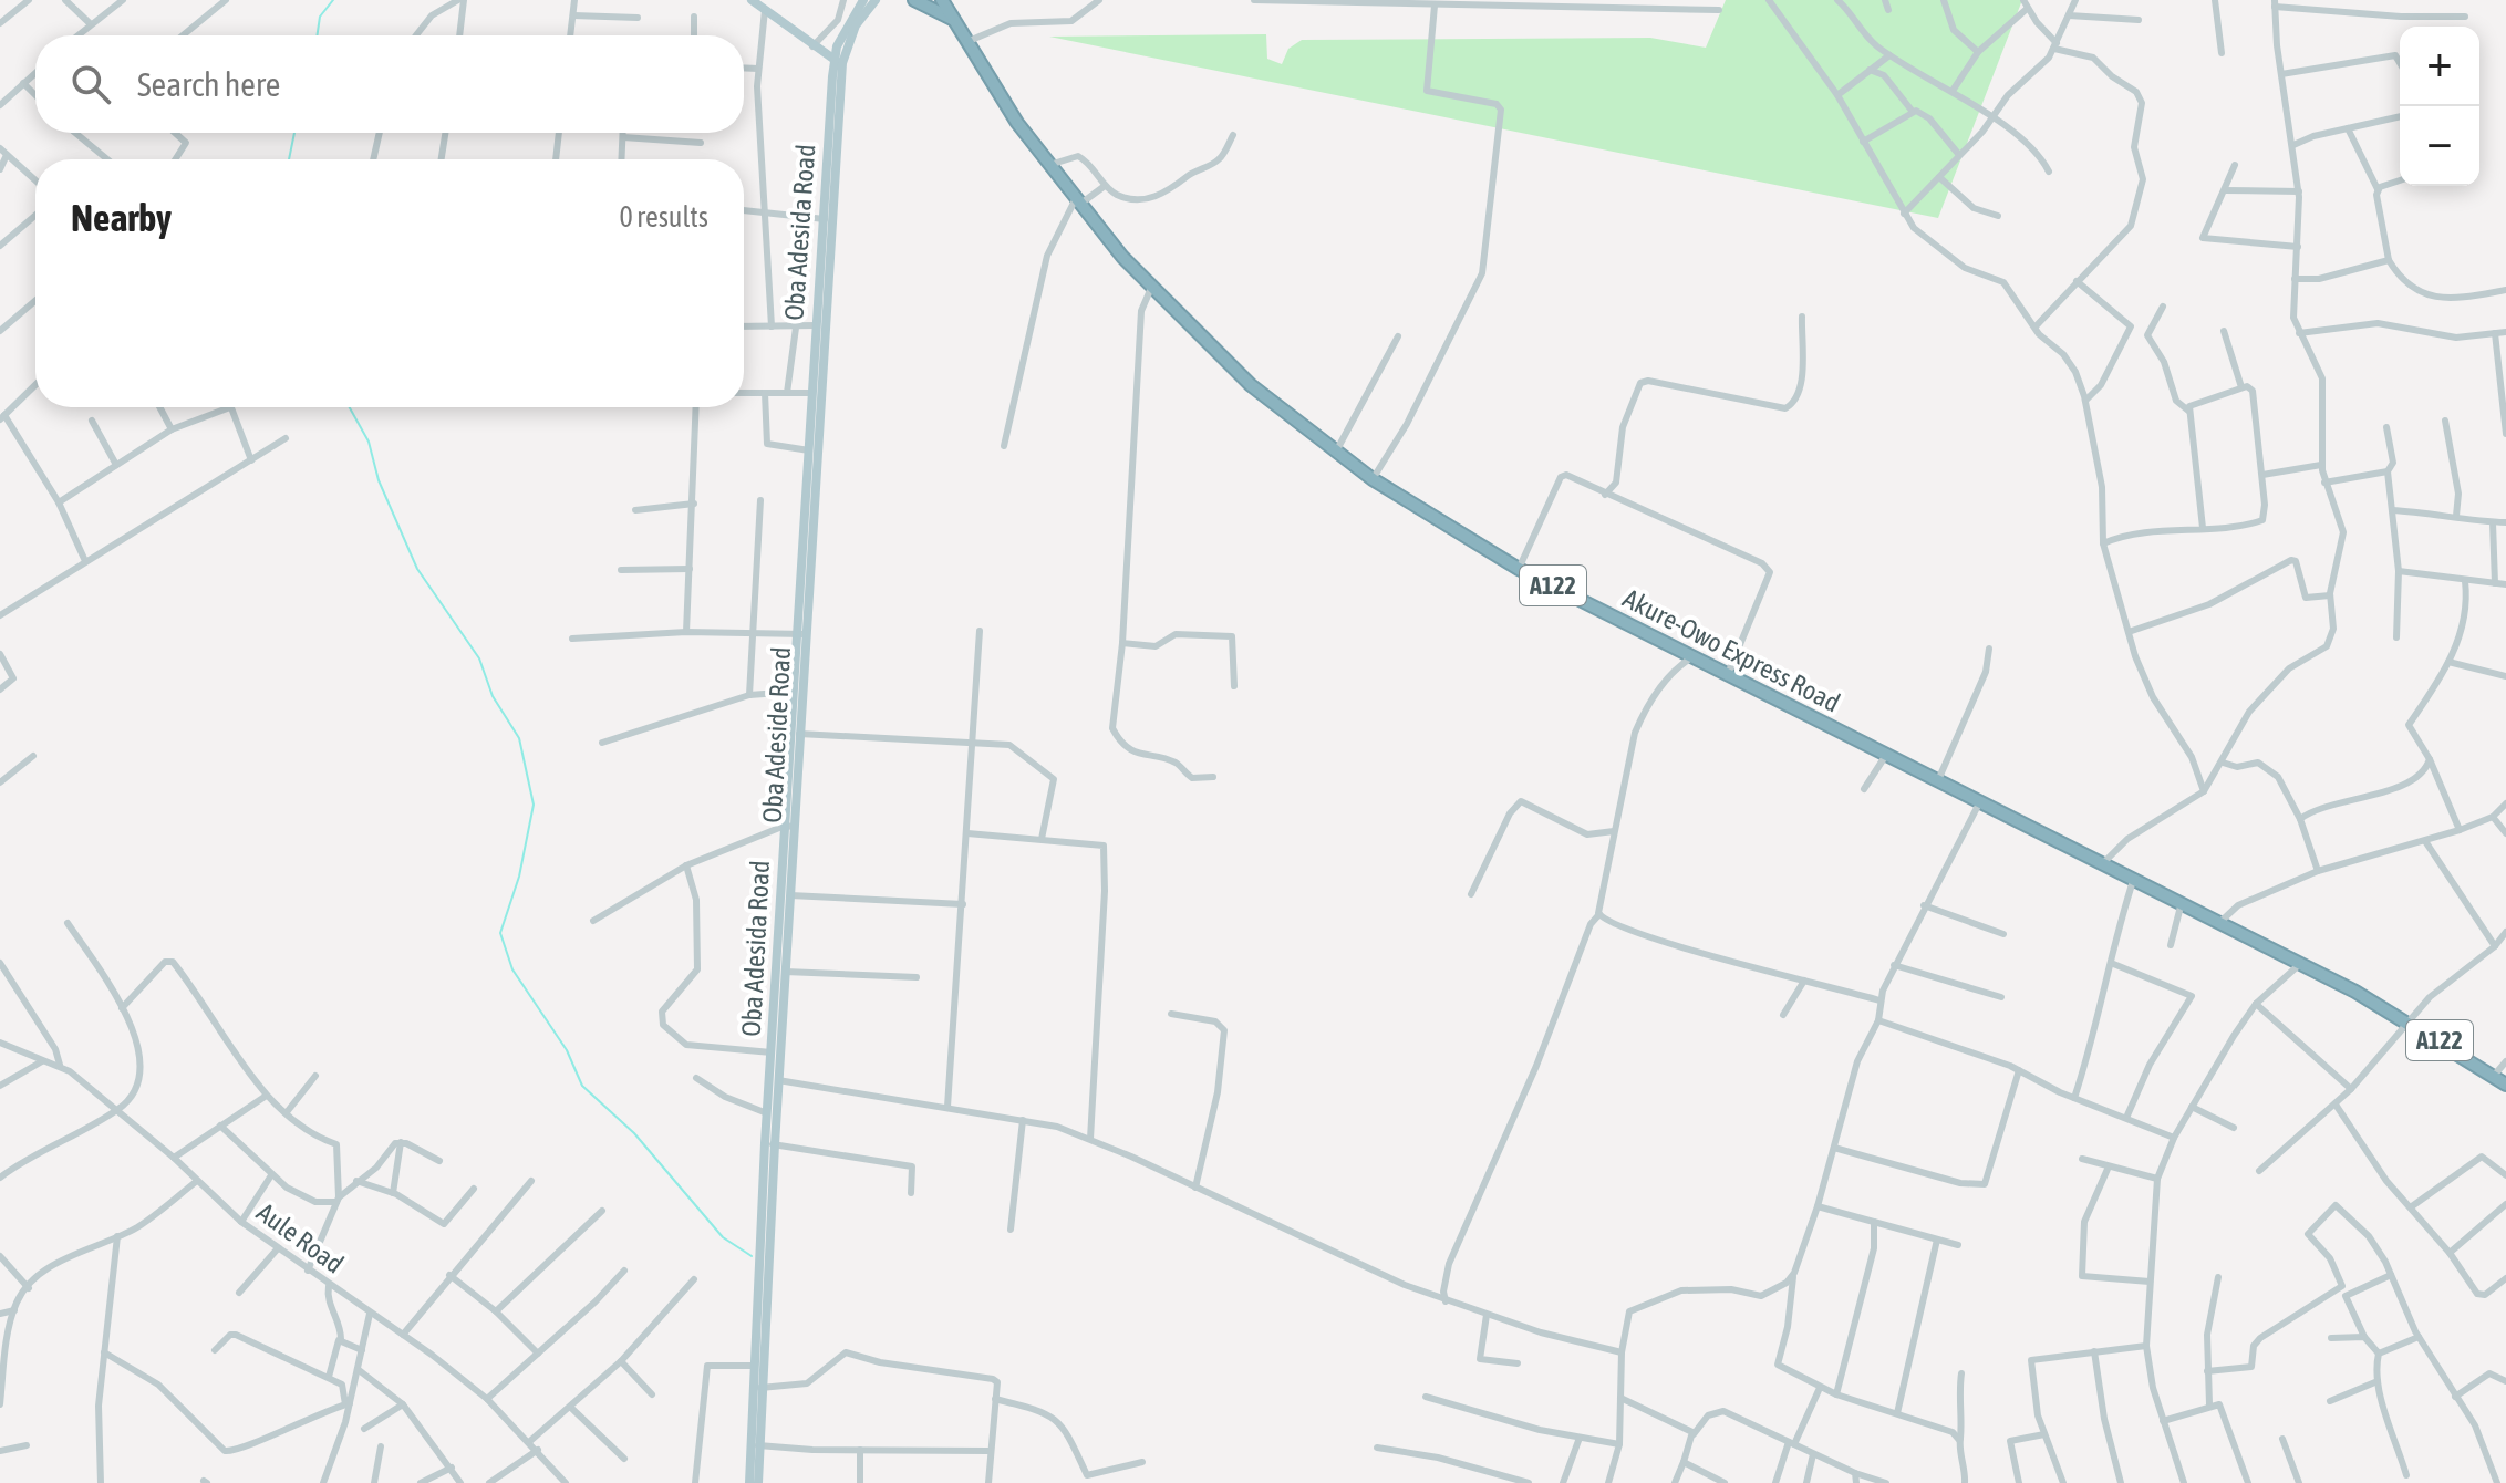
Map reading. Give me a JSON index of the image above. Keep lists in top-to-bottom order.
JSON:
{
  "streets": {
    "highway": ["A122", "Akure-Owo Express Road"],
    "main road": ["Oba Adesida Road", "Oba Adeside Road"],
    "street": ["Aule Road"]
  },
  "crossings": [
    ["Oba Adesida Road", "Oba Adeside Road"]
  ],
  "page": {
    "map_buttons": ["+", "−"],
    "search": "Search here",
    "heading": ["Nearby", "0 results"]
  }
}
